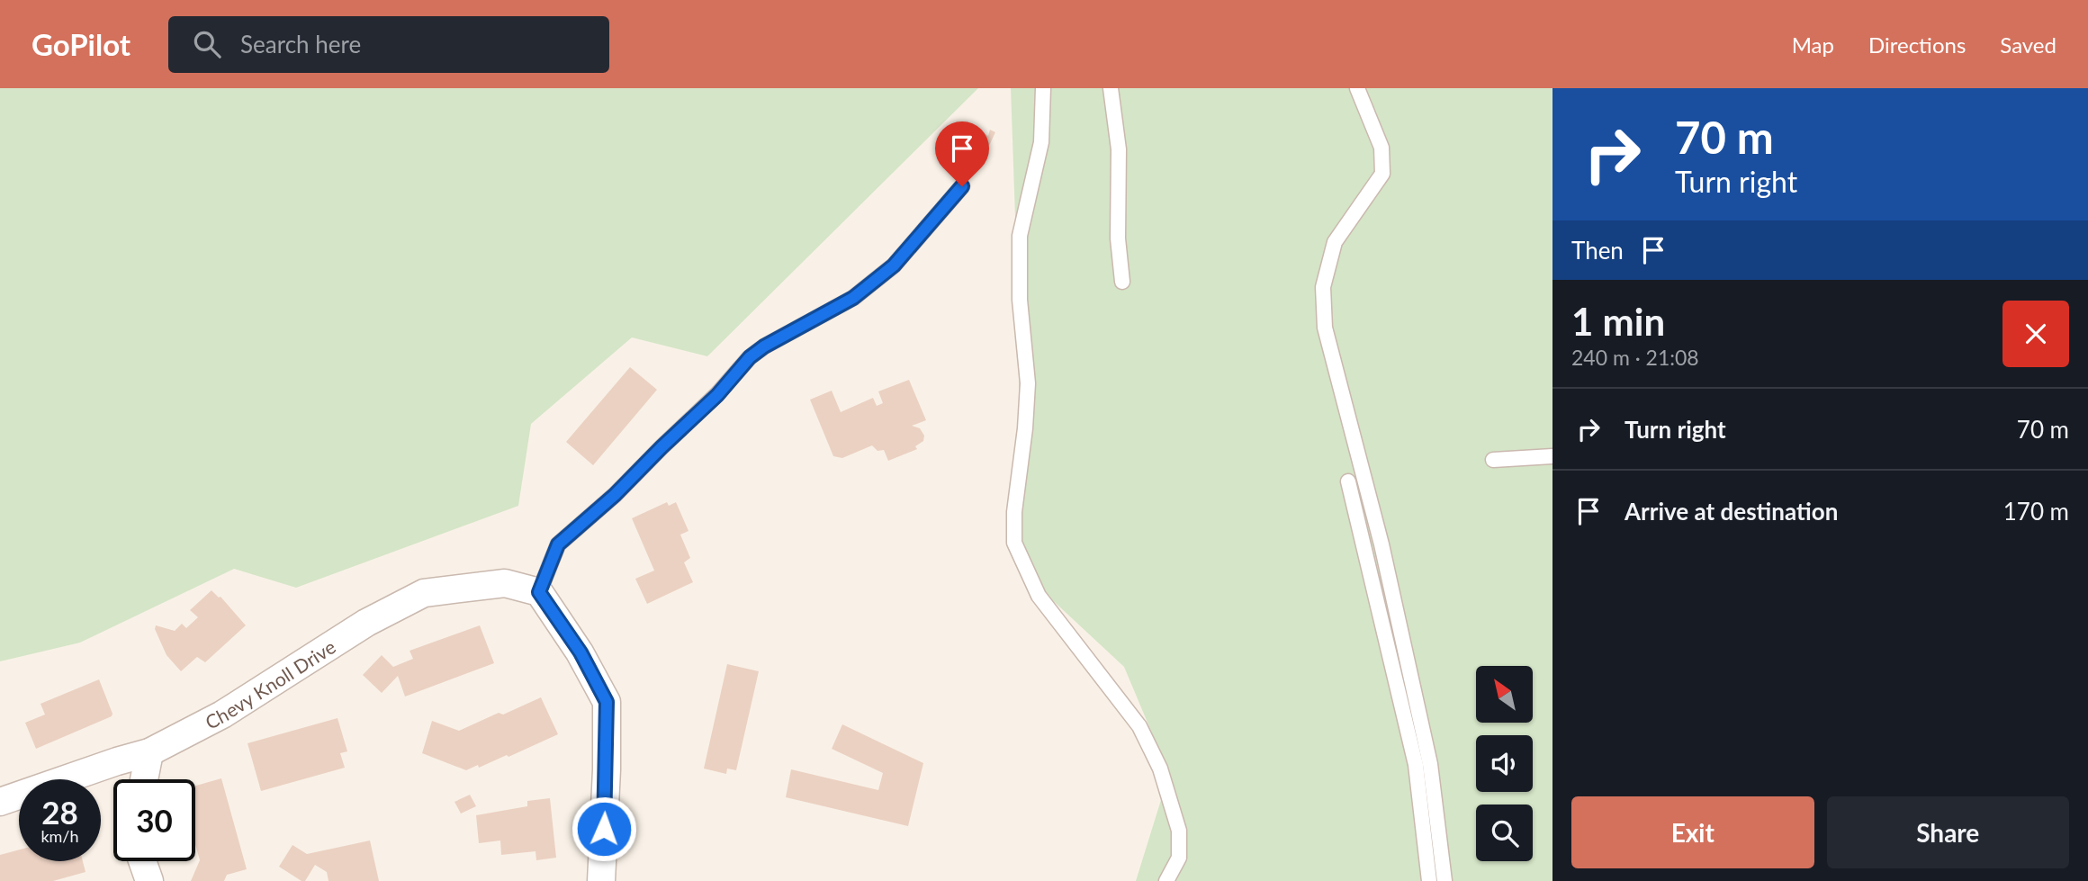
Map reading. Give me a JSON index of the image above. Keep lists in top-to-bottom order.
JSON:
{
  "streets": {
    "street": ["Chevy Knoll Drive"]
  },
  "north": "top left",
  "page": {
    "header": "GoPilot",
    "search": "Search here",
    "nav": ["Map", "Directions", "Saved"],
    "turn": ["70 m", "Turn right"],
    "then": "Then",
    "heading": ["1 min", "240 m · 21:08"],
    "list": [
      {
        "name": "Turn right",
        "value": "70 m"
      },
      {
        "name": "Arrive at destination",
        "value": "170 m"
      }
    ],
    "speed": "28 km/h",
    "limit": "30",
    "buttons": ["Exit", "Share"]
  }
}
